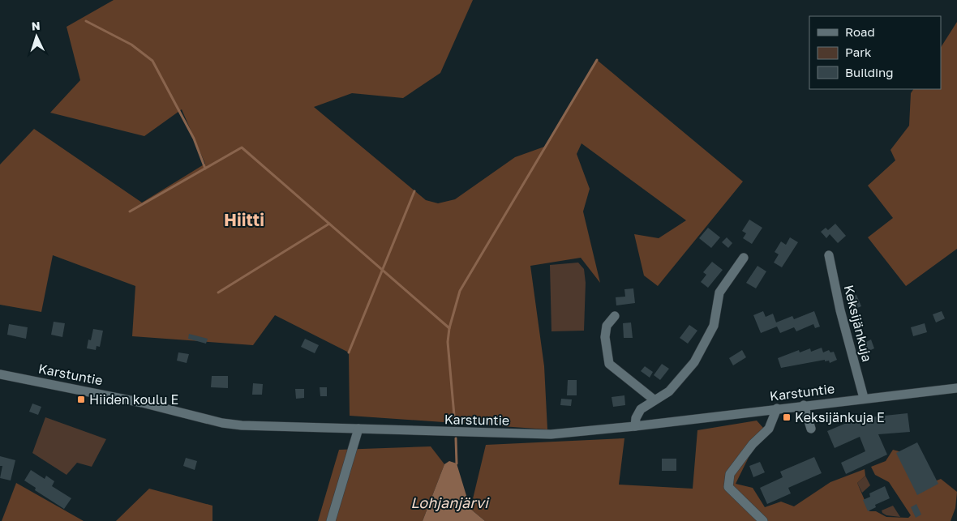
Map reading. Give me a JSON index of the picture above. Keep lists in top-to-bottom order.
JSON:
{
  "streets": {
    "street": ["Keksijänkuja", "Karstuntie"]
  },
  "crossings": [
    ["Keksijänkuja", "Karstuntie"]
  ],
  "districts": ["Hiitti"],
  "water": ["Lohjanjärvi"],
  "places": {
    "transit": ["Hiiden koulu E", "Keksijänkuja E"]
  },
  "legend": ["Road", "Park", "Building"],
  "north": "top"
}
